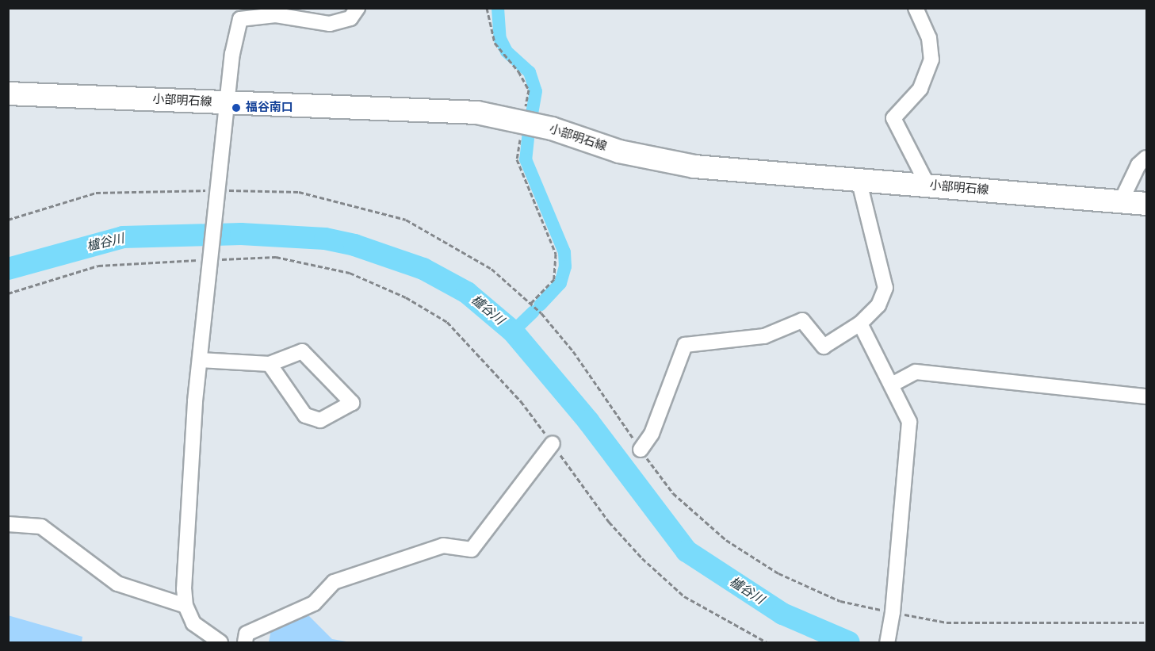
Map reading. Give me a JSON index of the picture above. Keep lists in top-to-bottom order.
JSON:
{
  "streets": {
    "main road": ["小部明石線"]
  },
  "water": ["櫨谷川"],
  "places": ["福谷南口"]
}
